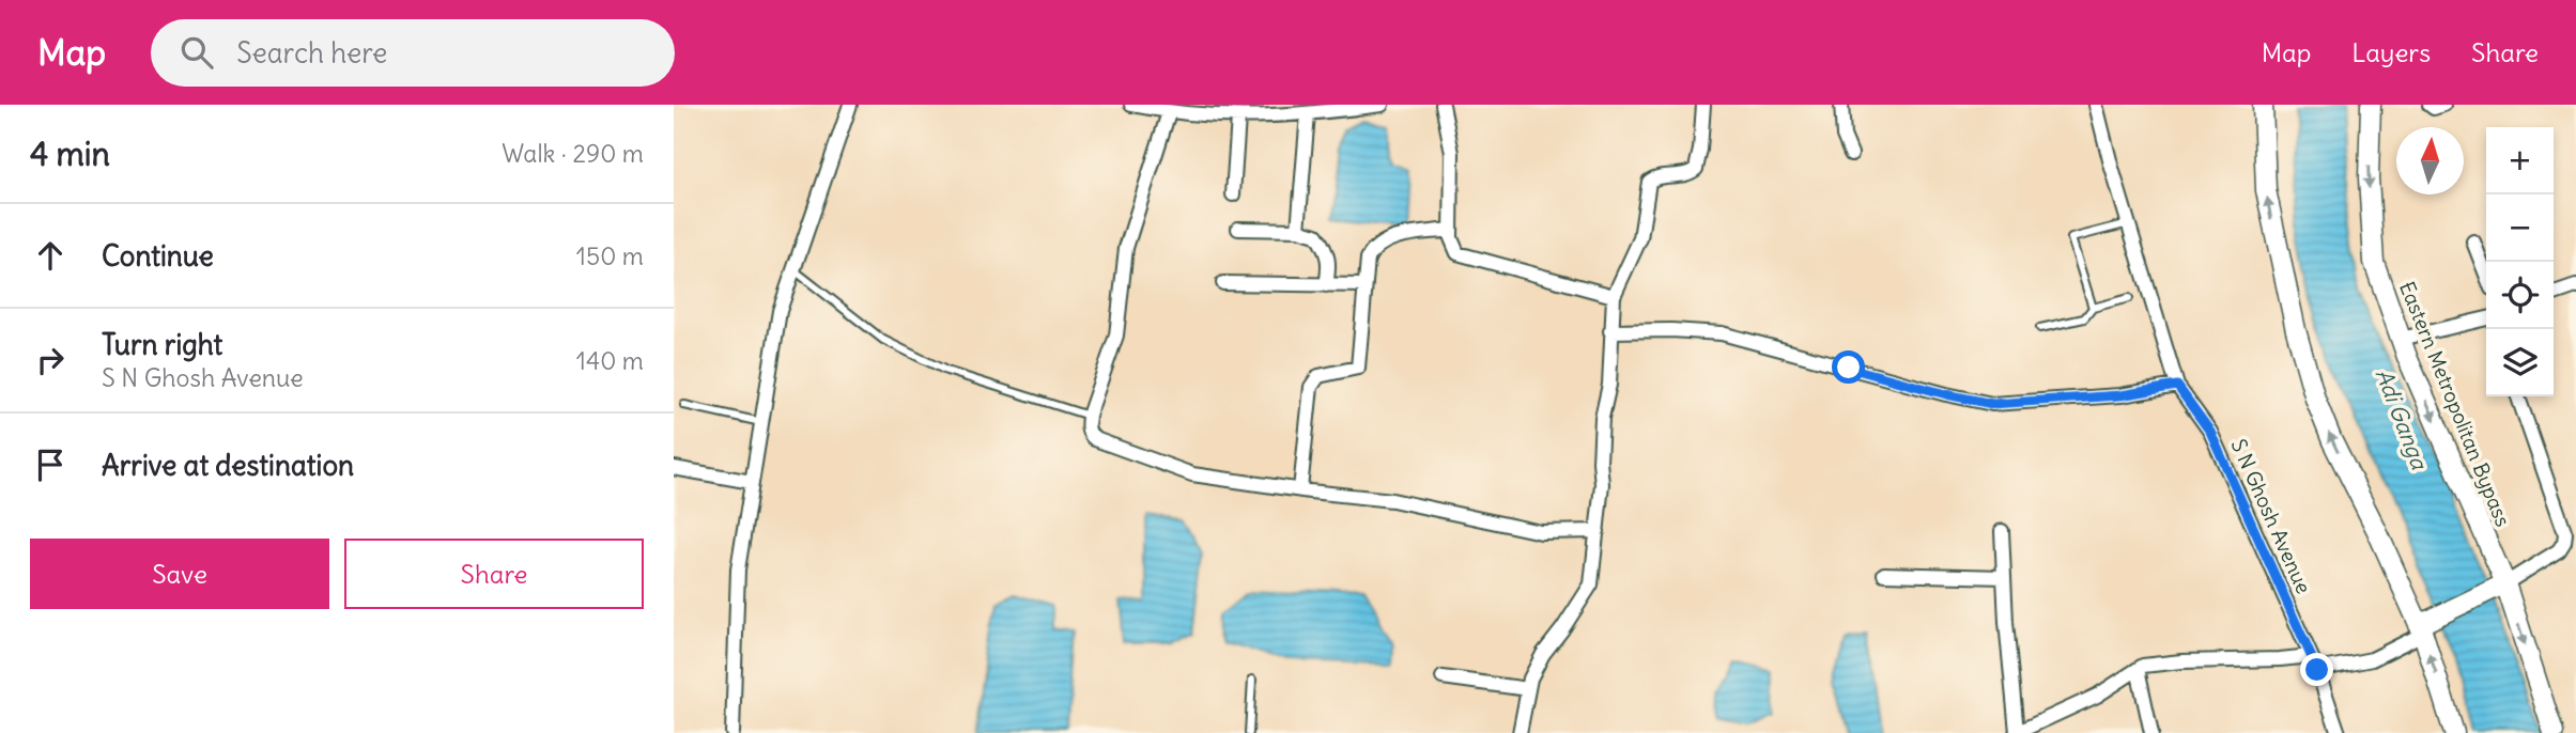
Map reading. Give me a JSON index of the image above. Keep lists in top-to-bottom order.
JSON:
{
  "streets": {
    "main road": ["Eastern Metropolitan Bypass"],
    "street": ["S N Ghosh Avenue"]
  },
  "water": ["Adi Ganga"],
  "north": "top",
  "page": {
    "header": "Map",
    "search": "Search here",
    "nav": ["Map", "Layers", "Share"],
    "heading": ["4 min", "Walk · 290 m"],
    "map_buttons": ["+", "−"],
    "list": [
      ["Continue", "150 m"],
      ["Turn right", "S N Ghosh Avenue", "140 m"],
      "Arrive at destination"
    ],
    "buttons": ["Save", "Share"]
  }
}
